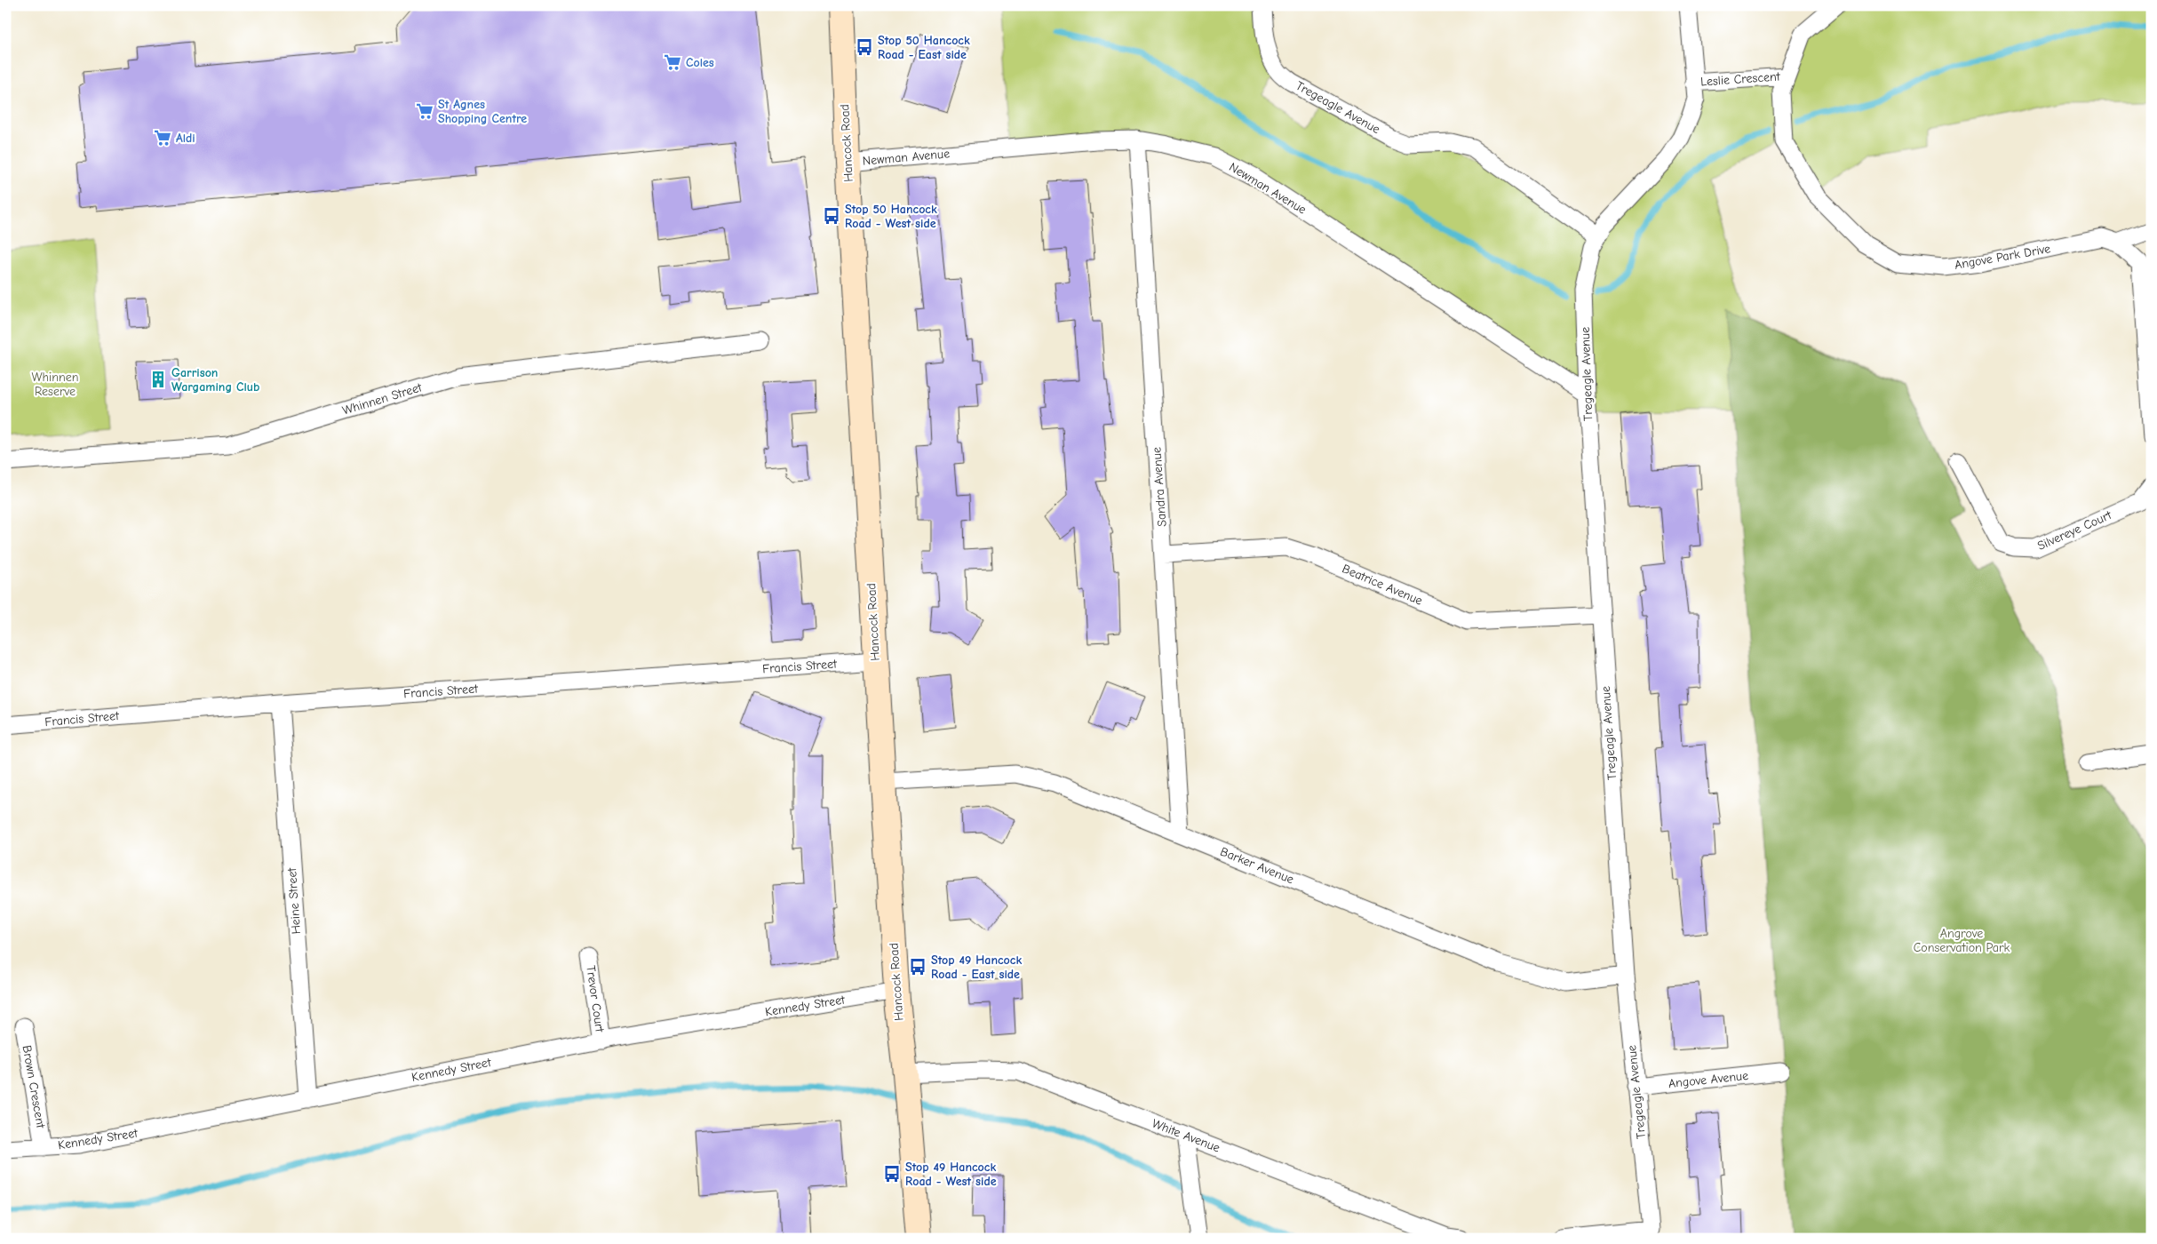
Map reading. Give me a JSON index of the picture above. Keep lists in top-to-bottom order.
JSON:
{
  "streets": {
    "main road": ["Hancock Road"],
    "street": [
      "Leslie Crescent",
      "Tregeagle Avenue",
      "Newman Avenue",
      "Angove Park Drive",
      "Whinnen Street",
      "Sandra Avenue",
      "Silvereye Court",
      "Beatrice Avenue",
      "Francis Street",
      "Barker Avenue",
      "Heine Street",
      "Trevor Court",
      "Kennedy Street",
      "Angove Avenue",
      "Brown Crescent",
      "White Avenue"
    ]
  },
  "crossings": [
    ["Leslie Crescent", "Tregeagle Avenue"],
    ["Leslie Crescent", "Angove Park Drive"],
    ["Tregeagle Avenue", "Newman Avenue"],
    ["Tregeagle Avenue", "Beatrice Avenue"],
    ["Tregeagle Avenue", "Barker Avenue"],
    ["Tregeagle Avenue", "Angove Avenue"],
    ["Hancock Road", "Newman Avenue"],
    ["Hancock Road", "Francis Street"],
    ["Hancock Road", "Barker Avenue"],
    ["Hancock Road", "Kennedy Street"],
    ["Hancock Road", "White Avenue"],
    ["Newman Avenue", "Sandra Avenue"],
    ["Sandra Avenue", "Beatrice Avenue"],
    ["Sandra Avenue", "Barker Avenue"],
    ["Francis Street", "Heine Street"],
    ["Heine Street", "Kennedy Street"],
    ["Trevor Court", "Kennedy Street"],
    ["Kennedy Street", "Brown Crescent"]
  ],
  "parks": ["Whinnen Reserve", "Angrove Conservation Park"],
  "places": {
    "bus stop": [
      "Stop 50 Hancock Road - East side",
      "Stop 50 Hancock Road - West side",
      "Stop 49 Hancock Road - East side",
      "Stop 49 Hancock Road - West side"
    ],
    "supermarket": ["Coles", "St Agnes Shopping Centre", "Aldi"],
    "building": ["Garrison Wargaming Club"]
  }
}
